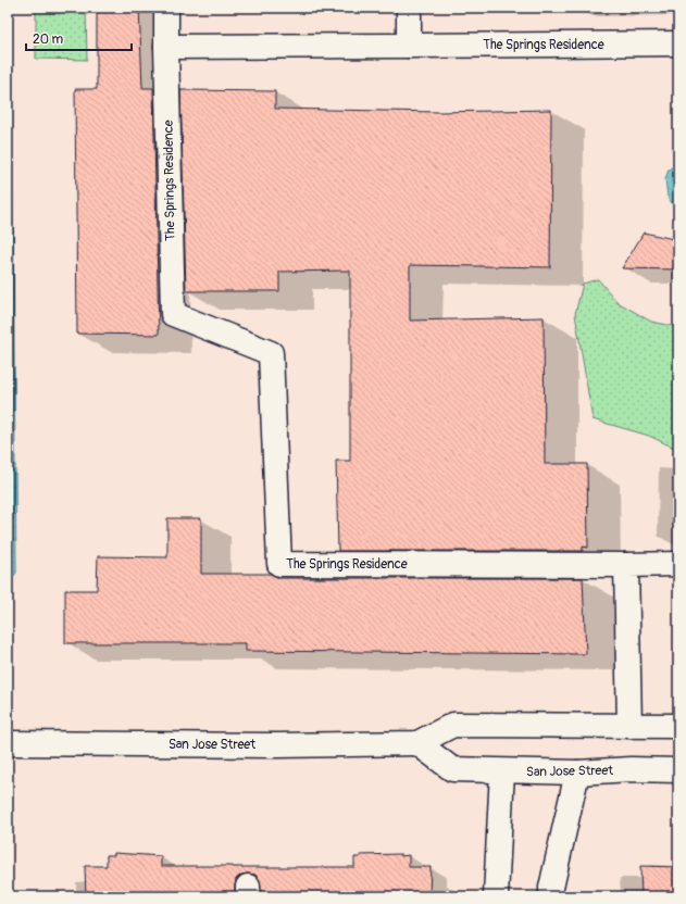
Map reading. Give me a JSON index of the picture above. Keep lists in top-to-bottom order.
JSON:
{
  "streets": {
    "street": ["The Springs Residence", "San Jose Street"]
  },
  "scale_bar": "20 m"
}
